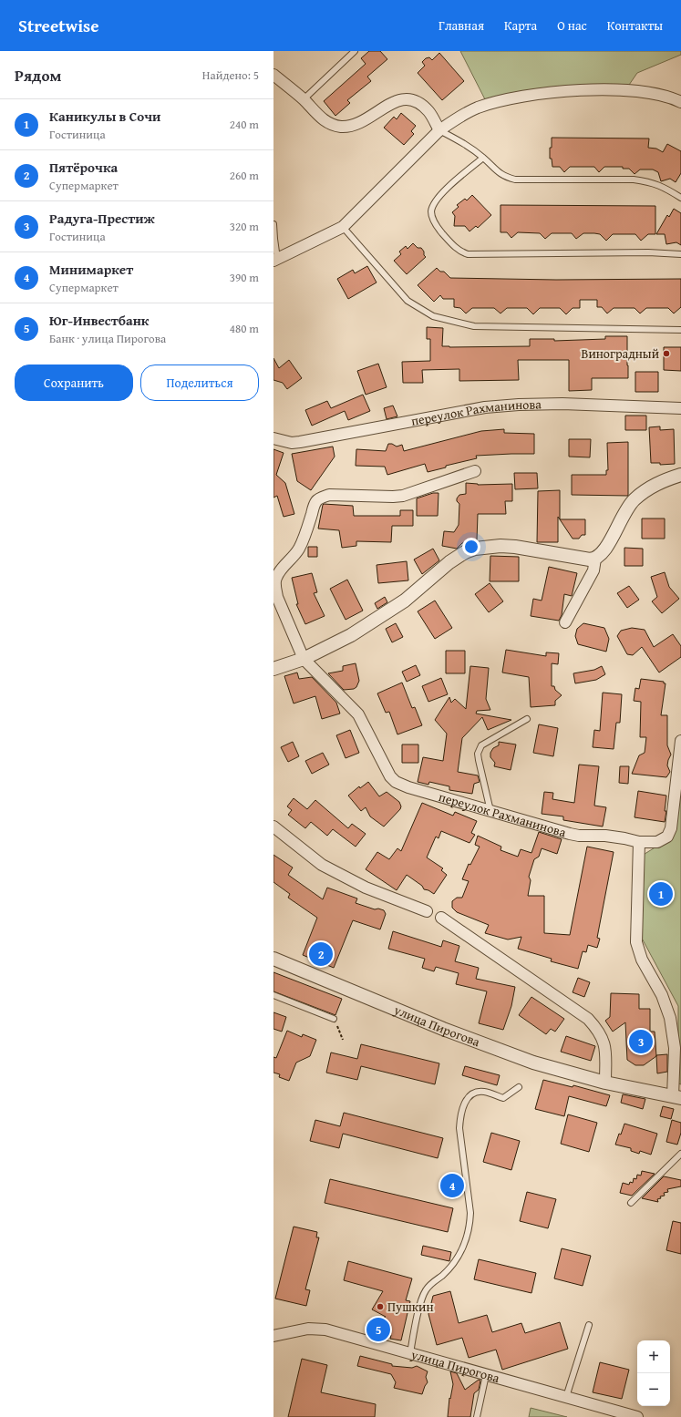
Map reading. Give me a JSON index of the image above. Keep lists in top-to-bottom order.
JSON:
{
  "streets": {
    "street": ["переулок Рахманинова", "улица Пирогова"]
  },
  "places": ["Виноградный", "Пушкин"],
  "page": {
    "header": "Streetwise",
    "nav": [
      "Главная",
      "Карта",
      "О нас",
      "Контакты"
    ],
    "heading": ["Рядом", "Найдено: 5"],
    "list": [
      {
        "mark": "1",
        "name": "Каникулы в Сочи",
        "note": "Гостиница",
        "value": "240 m"
      },
      {
        "mark": "2",
        "name": "Пятёрочка",
        "note": "Супермаркет",
        "value": "260 m"
      },
      {
        "mark": "3",
        "name": "Радуга-Престиж",
        "note": "Гостиница",
        "value": "320 m"
      },
      {
        "mark": "4",
        "name": "Минимаркет",
        "note": "Супермаркет",
        "value": "390 m"
      },
      {
        "mark": "5",
        "name": "Юг-Инвестбанк",
        "note": "Банк · улица Пирогова",
        "value": "480 m"
      }
    ],
    "buttons": ["Сохранить", "Поделиться"],
    "pins": [
      "1",
      "2",
      "3",
      "4",
      "5"
    ],
    "map_buttons": ["+", "−"]
  }
}
